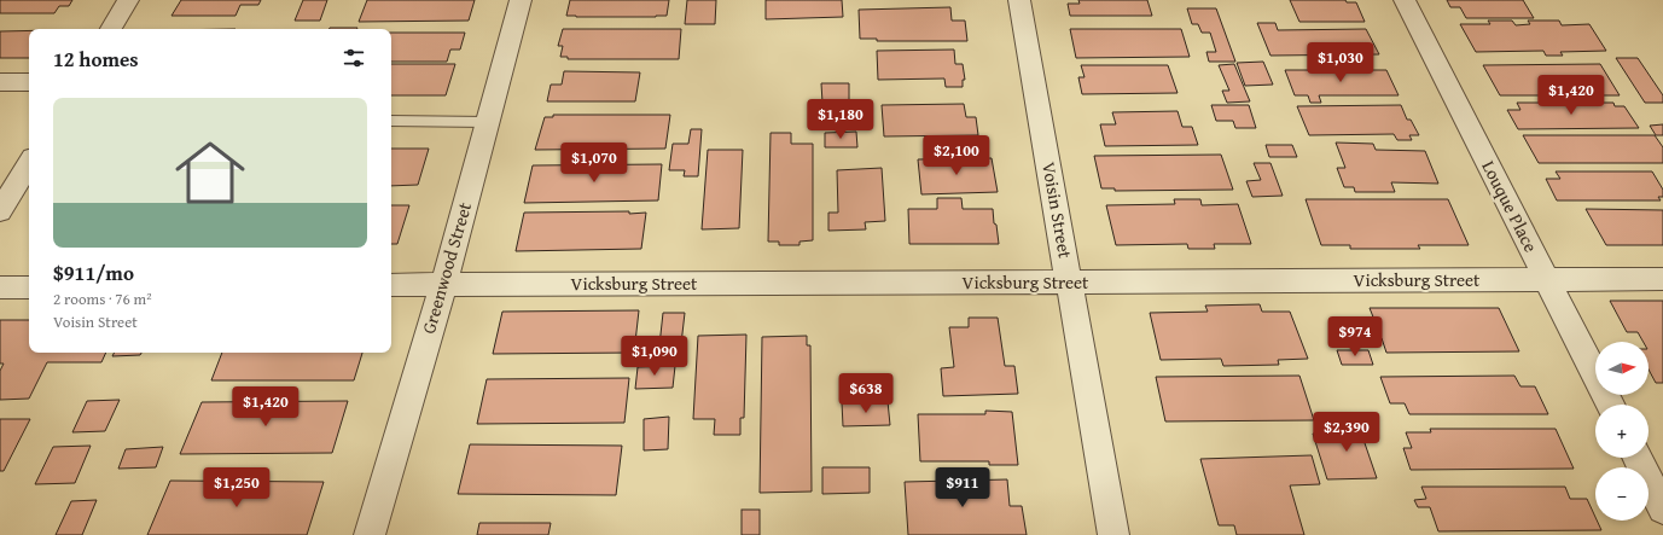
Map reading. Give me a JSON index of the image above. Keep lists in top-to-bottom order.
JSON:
{
  "streets": {
    "street": [
      "Louque Place",
      "Voisin Street",
      "Greenwood Street",
      "Vicksburg Street"
    ]
  },
  "crossings": [
    ["Louque Place", "Vicksburg Street"],
    ["Voisin Street", "Vicksburg Street"],
    ["Greenwood Street", "Vicksburg Street"]
  ],
  "north": "right",
  "page": {
    "heading": "12 homes",
    "price": [
      "$1,030",
      "$1,420",
      "$1,180",
      "$2,100",
      "$1,070",
      "$974",
      "$1,090",
      "$638",
      "$1,420",
      "$2,390",
      "$1,250",
      "$911"
    ],
    "list": [
      {
        "name": "$911/mo",
        "note": "2 rooms · 76 m² · Voisin Street"
      }
    ],
    "map_buttons": ["+", "−"]
  }
}
